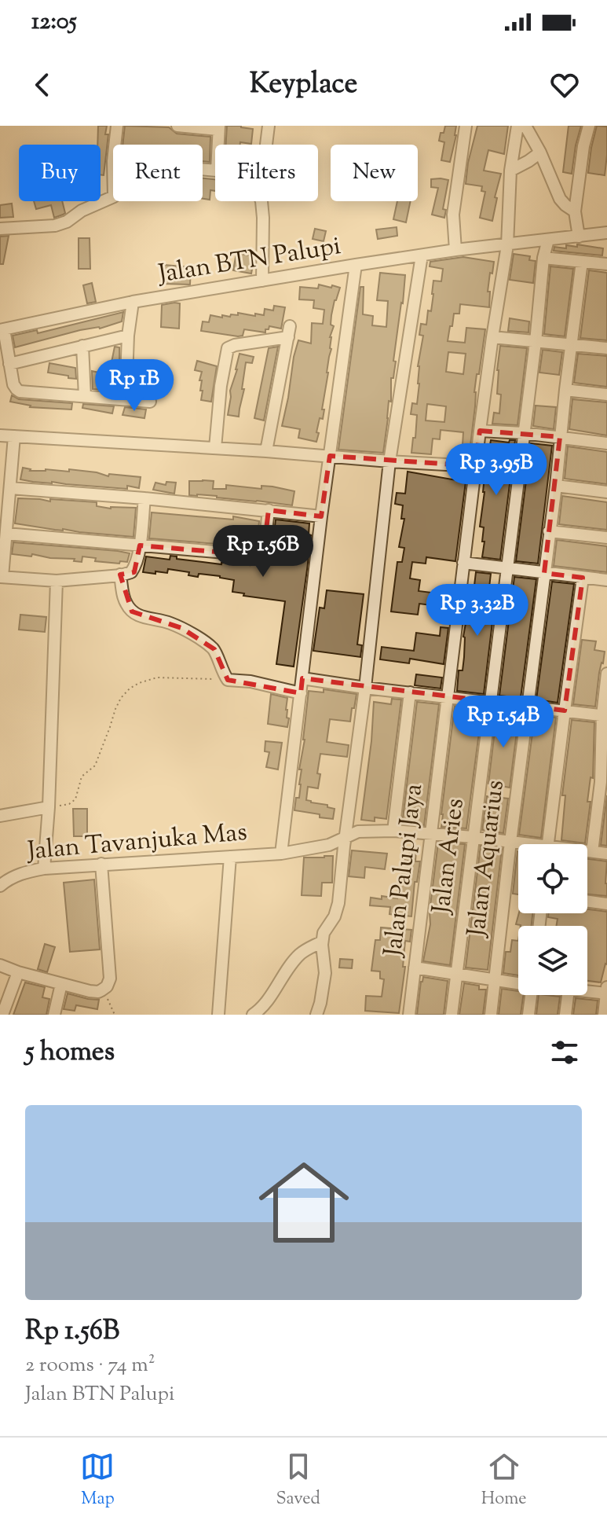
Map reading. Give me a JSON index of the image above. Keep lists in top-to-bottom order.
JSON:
{
  "streets": {
    "street": [
      "Jalan BTN Palupi",
      "Jalan Tavanjuka Mas",
      "Jalan Aries",
      "Jalan Aquarius",
      "Jalan Palupi Jaya"
    ]
  },
  "crossings": [
    ["Jalan BTN Palupi", "Jalan Tavanjuka Mas"]
  ],
  "page": {
    "status": "12:05",
    "header": "Keyplace",
    "chip": [
      "Buy",
      "Rent",
      "Filters",
      "New"
    ],
    "price": [
      "Rp 1B",
      "Rp 3.95B",
      "Rp 1.56B",
      "Rp 3.32B",
      "Rp 1.54B"
    ],
    "heading": "5 homes",
    "list": [
      {
        "name": "Rp 1.56B",
        "note": "2 rooms · 74 m² · Jalan BTN Palupi"
      }
    ],
    "tabs": ["Map", "Saved", "Home"]
  }
}
